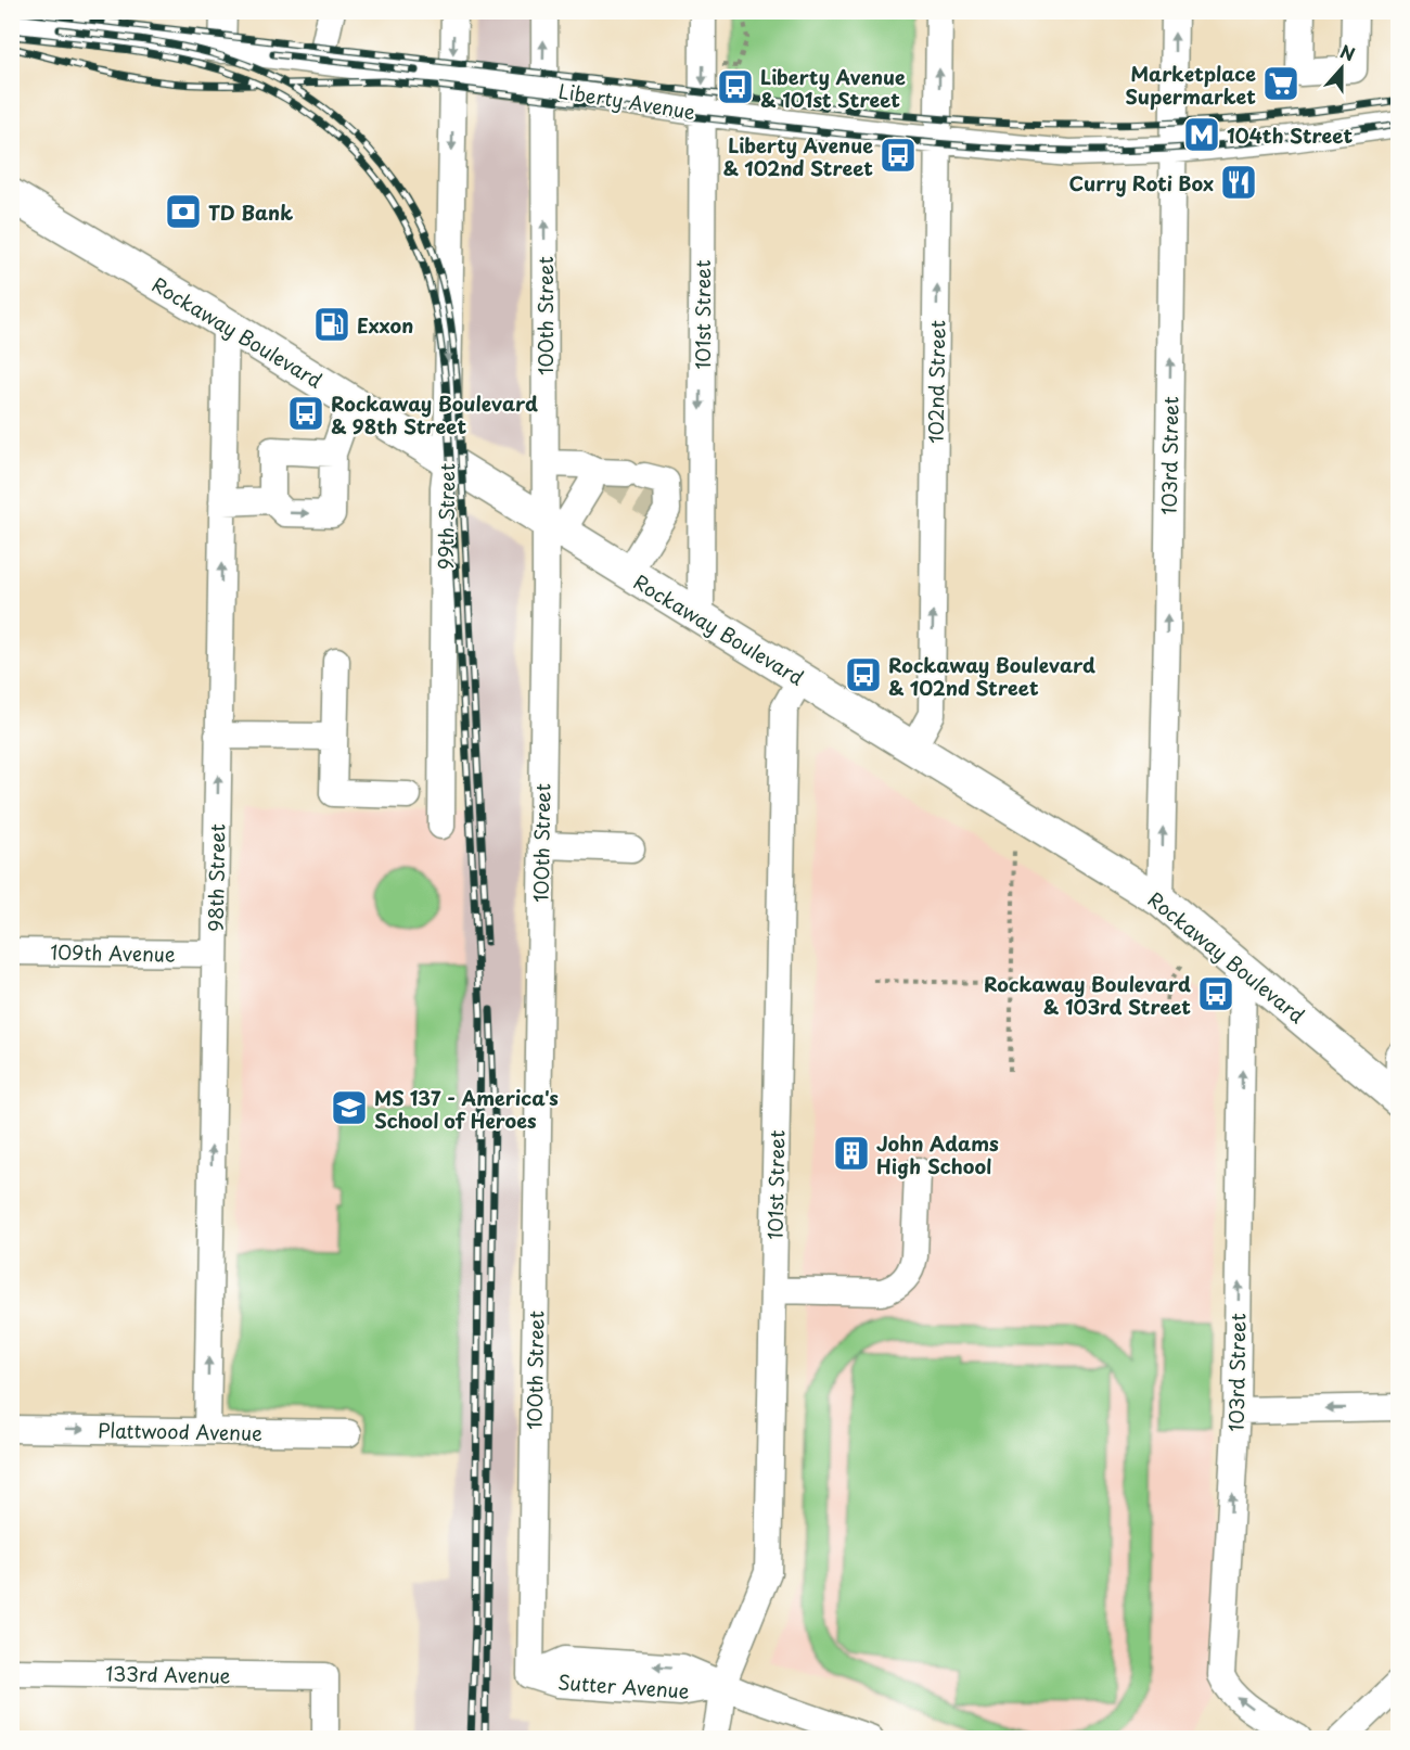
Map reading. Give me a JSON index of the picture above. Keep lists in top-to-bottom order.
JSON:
{
  "streets": {
    "main road": ["Rockaway Boulevard"],
    "street": [
      "Liberty Avenue",
      "101st Street",
      "100th Street",
      "102nd Street",
      "103rd Street",
      "99th Street",
      "98th Street",
      "109th Avenue",
      "Plattwood Avenue",
      "133rd Avenue",
      "Sutter Avenue"
    ]
  },
  "crossings": [
    ["Liberty Avenue", "101st Street"],
    ["Liberty Avenue", "100th Street"],
    ["Liberty Avenue", "102nd Street"],
    ["Liberty Avenue", "103rd Street"],
    ["Liberty Avenue", "99th Street"],
    ["101st Street", "Rockaway Boulevard"],
    ["101st Street", "Sutter Avenue"],
    ["100th Street", "Rockaway Boulevard"],
    ["100th Street", "Sutter Avenue"],
    ["Rockaway Boulevard", "102nd Street"],
    ["Rockaway Boulevard", "103rd Street"],
    ["Rockaway Boulevard", "99th Street"],
    ["Rockaway Boulevard", "98th Street"],
    ["98th Street", "109th Avenue"],
    ["98th Street", "Plattwood Avenue"]
  ],
  "one_way": [
    "102nd Street",
    "103rd Street",
    "98th Street",
    "Plattwood Avenue"
  ],
  "places": {
    "supermarket": ["Marketplace Supermarket"],
    "bus stop": [
      "Liberty Avenue & 101st Street",
      "Liberty Avenue & 102nd Street",
      "Rockaway Boulevard & 98th Street",
      "Rockaway Boulevard & 102nd Street",
      "Rockaway Boulevard & 103rd Street"
    ],
    "metro station": ["104th Street"],
    "restaurant": ["Curry Roti Box"],
    "bank": ["TD Bank"],
    "fuel station": ["Exxon"],
    "school or university": ["MS 137 - America's School of Heroes"],
    "building": ["John Adams High School"]
  },
  "north": "top"
}
